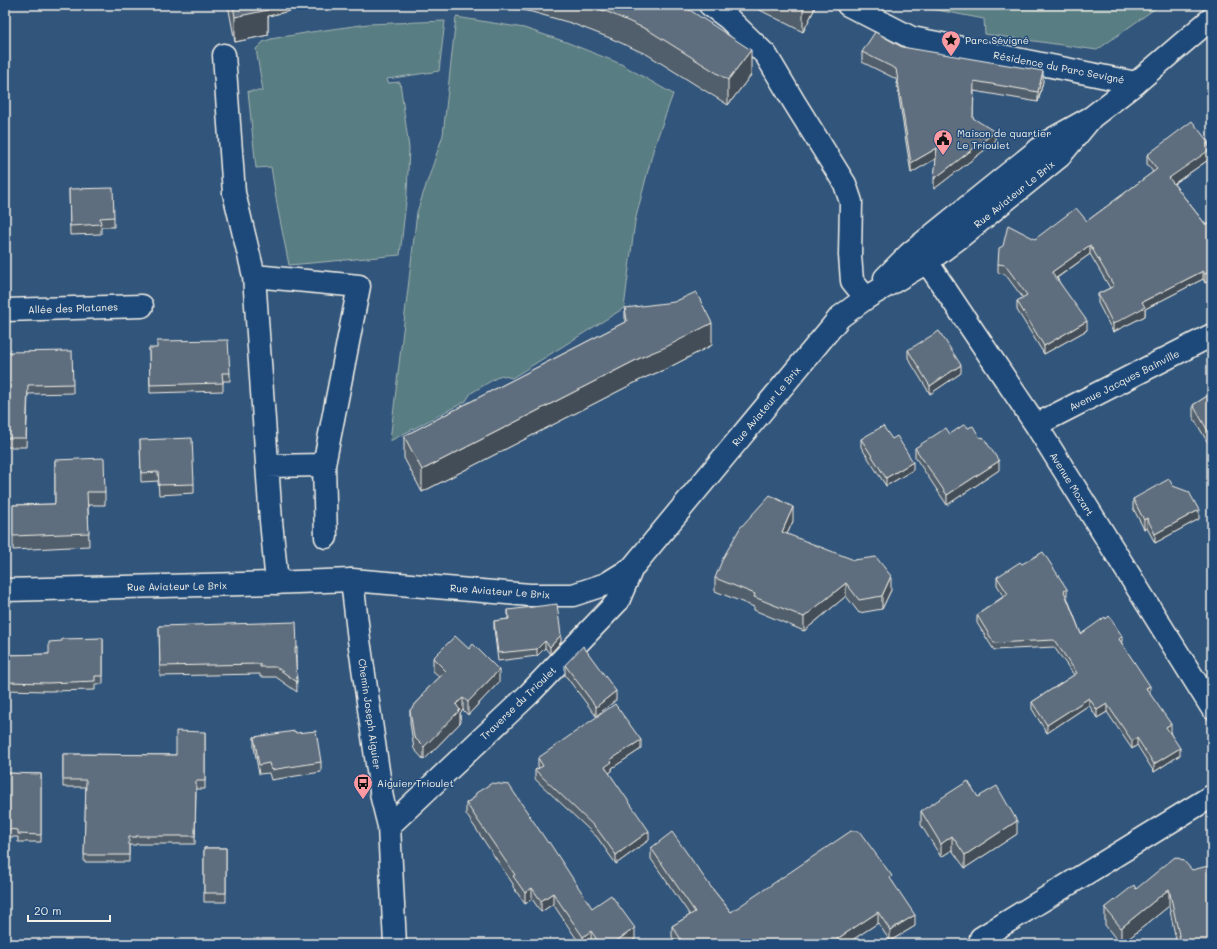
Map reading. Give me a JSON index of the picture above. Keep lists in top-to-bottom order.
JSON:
{
  "streets": {
    "main road": [
      "Résidence du Parc Sevigné",
      "Rue Aviateur Le Brix",
      "Allée des Platanes",
      "Avenue Jacques Bainville",
      "Avenue Mozart",
      "Traverse du Trioulet",
      "Chemin Joseph Aiguier"
    ]
  },
  "crossings": [
    ["Résidence du Parc Sevigné", "Rue Aviateur Le Brix"],
    ["Rue Aviateur Le Brix", "Avenue Mozart"],
    ["Rue Aviateur Le Brix", "Traverse du Trioulet"],
    ["Rue Aviateur Le Brix", "Chemin Joseph Aiguier"],
    ["Avenue Jacques Bainville", "Avenue Mozart"],
    ["Traverse du Trioulet", "Chemin Joseph Aiguier"]
  ],
  "places": {
    "place": ["Parc Sévigné"],
    "public building": ["Maison de quartier Le Trioulet"],
    "bus stop": ["Aiguier Trioulet"]
  },
  "scale_bar": "20 m"
}
